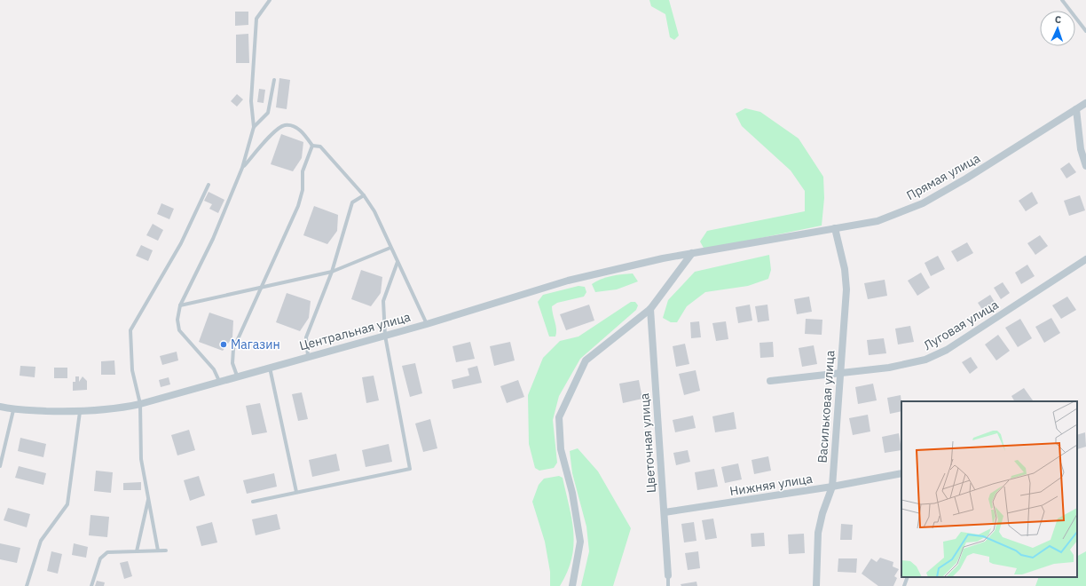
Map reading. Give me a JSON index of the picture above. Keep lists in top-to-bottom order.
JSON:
{
  "streets": {
    "street": [
      "Прямая улица",
      "Луговая улица",
      "Центральная улица",
      "Васильковая улица",
      "Цветочная улица",
      "Нижняя улица"
    ]
  },
  "crossings": [
    ["Прямая улица", "Центральная улица"],
    ["Прямая улица", "Васильковая улица"],
    ["Луговая улица", "Васильковая улица"],
    ["Васильковая улица", "Нижняя улица"],
    ["Цветочная улица", "Нижняя улица"]
  ],
  "places": ["Магазин"],
  "north": "top"
}
